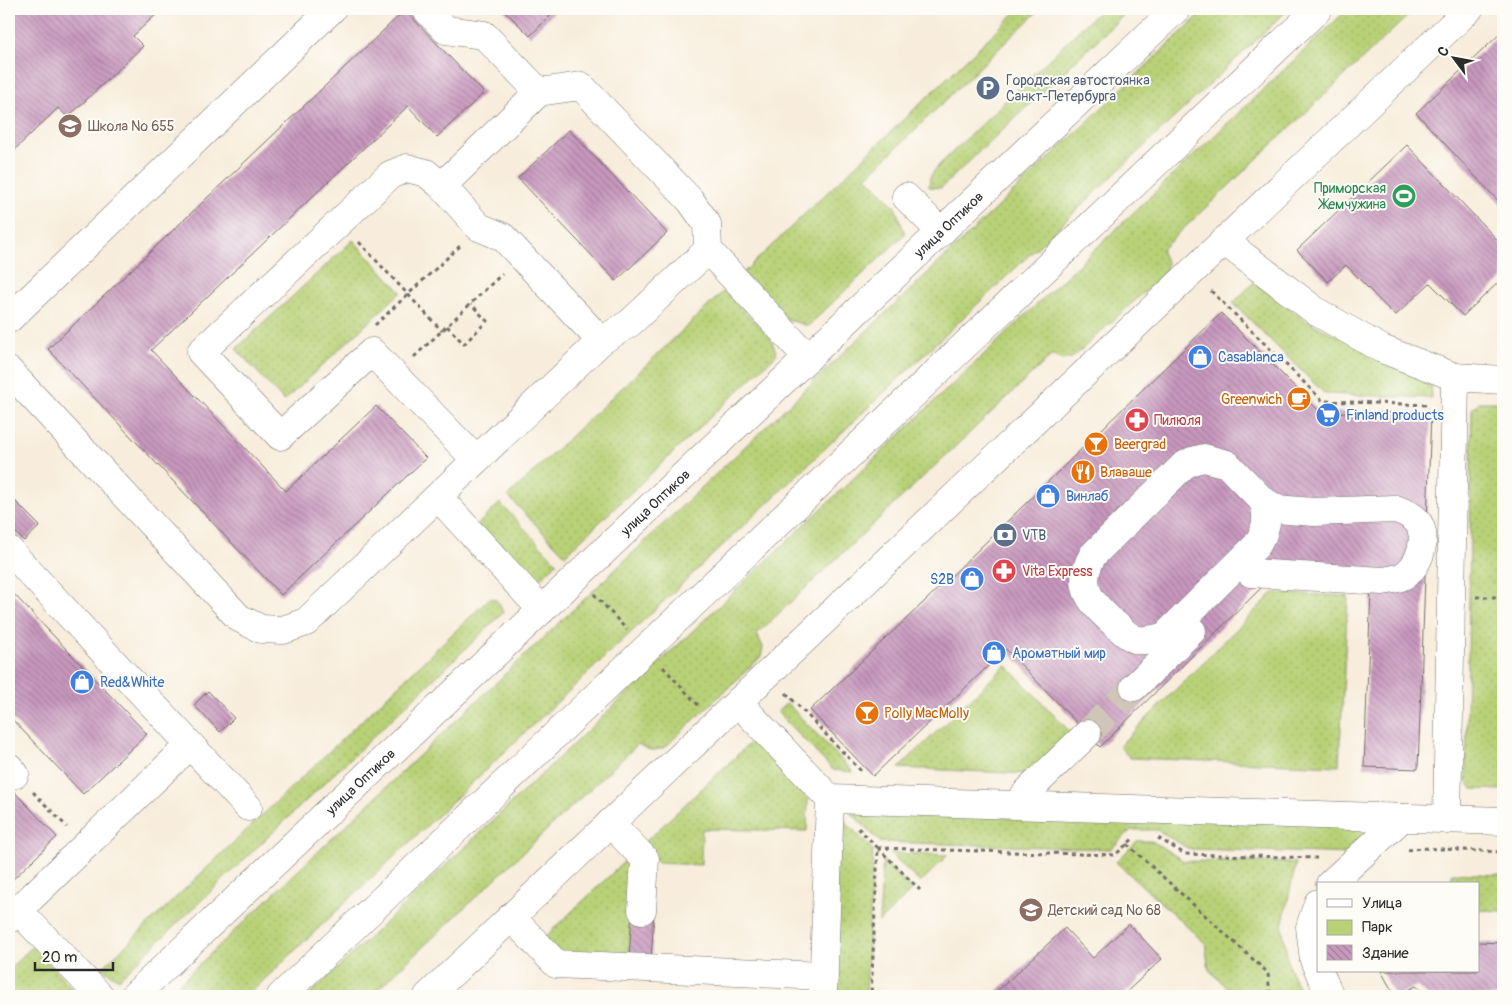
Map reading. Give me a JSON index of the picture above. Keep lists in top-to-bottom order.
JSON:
{
  "streets": {
    "street": ["улица Оптиков"]
  },
  "places": {
    "parking": ["Городская автостоянка Санкт-Петербурга"],
    "school or university": ["Школа № 655", "Детский сад № 68"],
    "sports": ["Приморская Жемчужина"],
    "shop": [
      "Casablanca",
      "Винлаб",
      "S2B",
      "Ароматный мир",
      "Red&White"
    ],
    "cafe": ["Greenwich"],
    "supermarket": ["Finland products"],
    "pharmacy": ["Пилюля", "Vita Express"],
    "bar": ["Beergrad", "Polly MacMolly"],
    "restaurant": ["Влаваше"],
    "bank": ["VTB"]
  },
  "legend": ["Улица", "Парк", "Здание"],
  "scale_bar": "20 m",
  "north": "top left"
}
